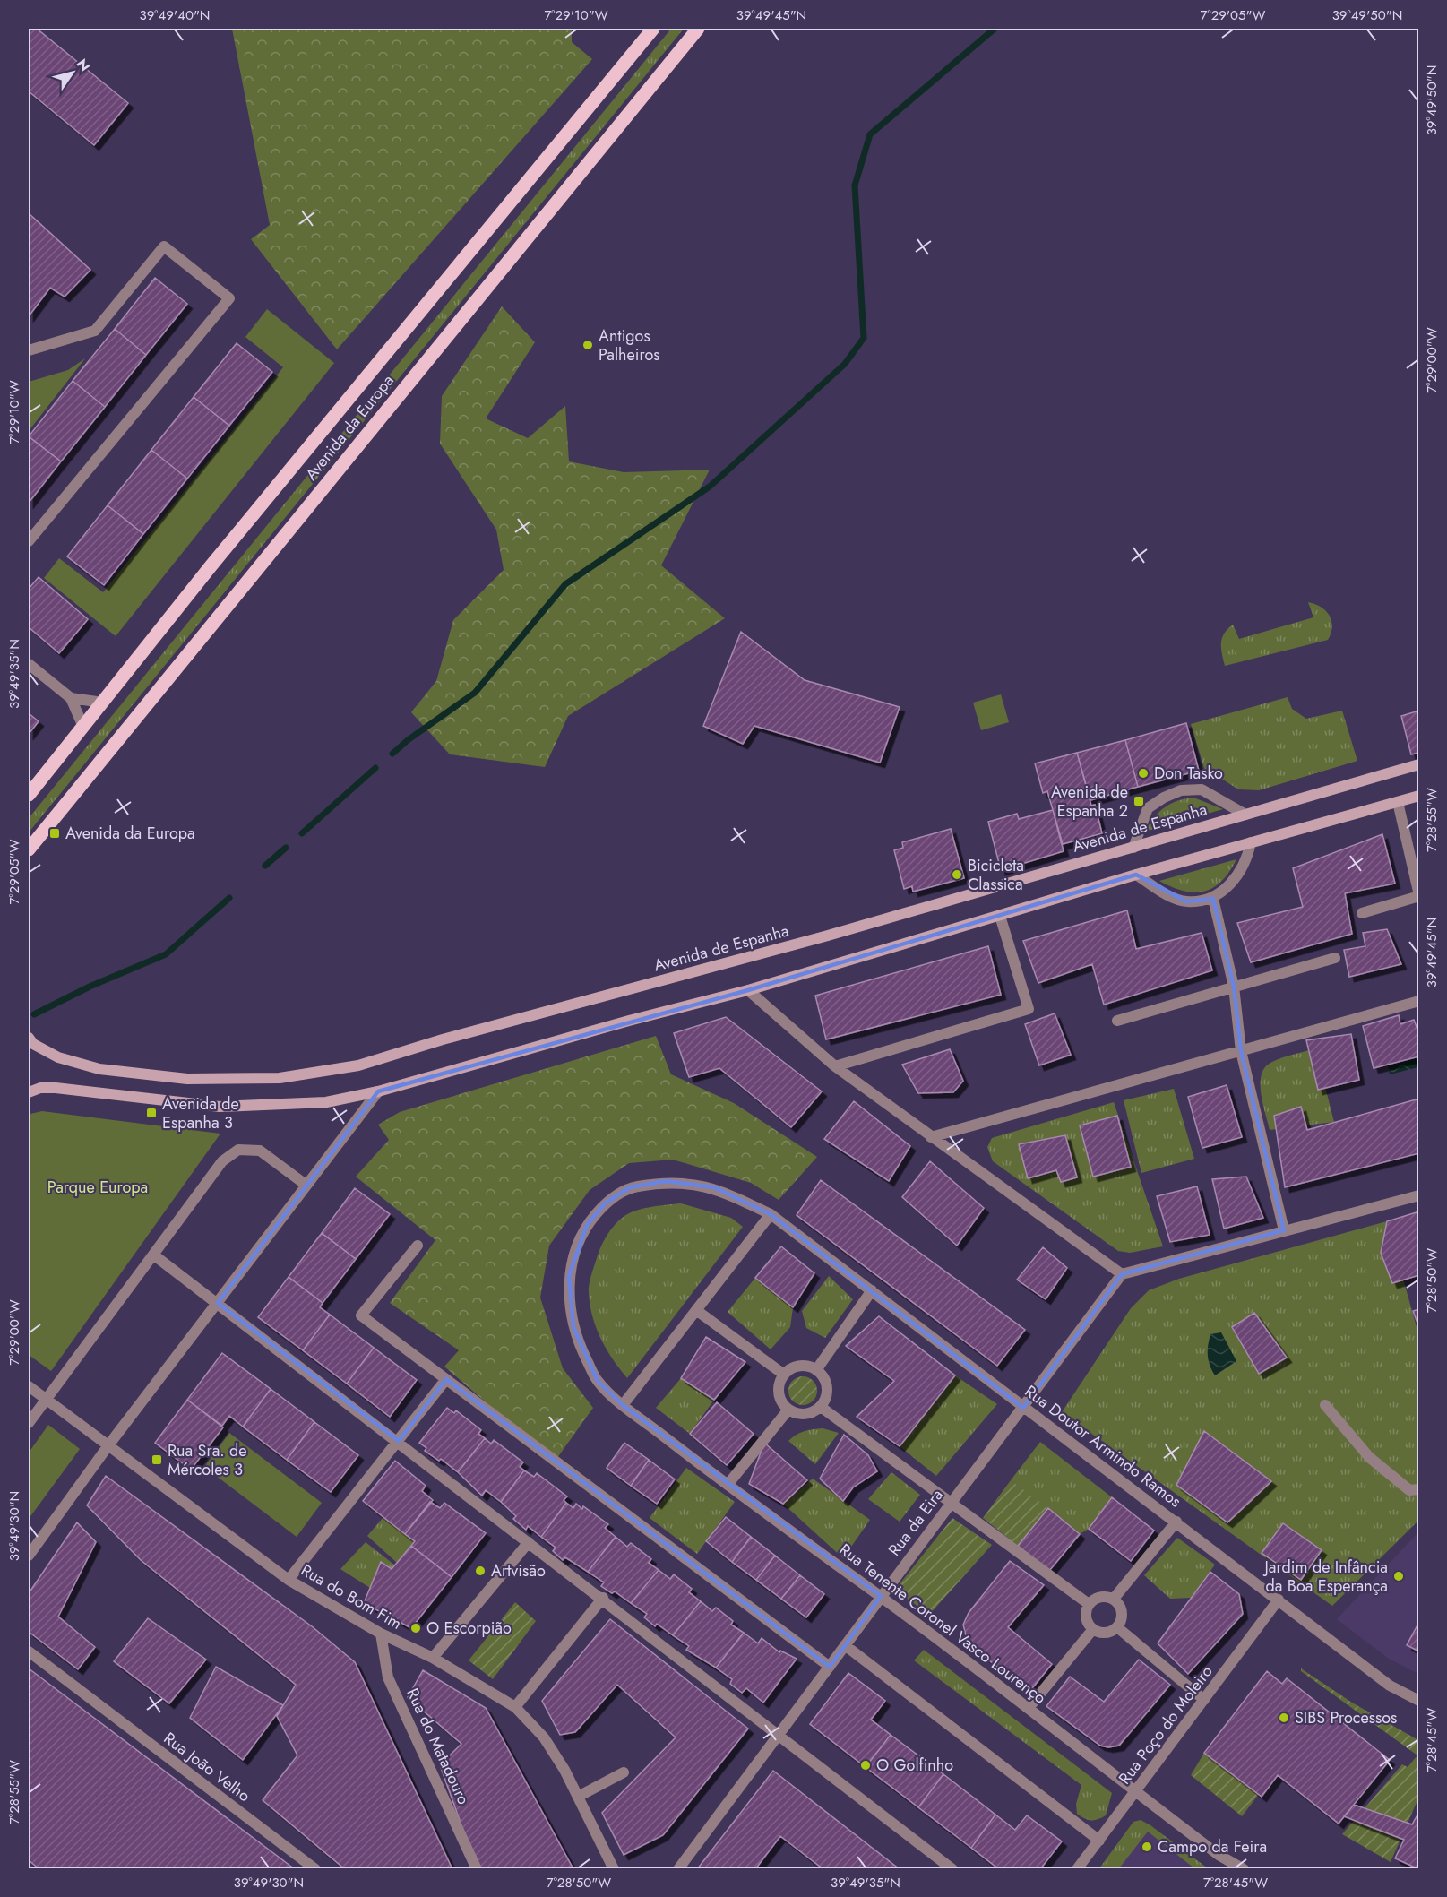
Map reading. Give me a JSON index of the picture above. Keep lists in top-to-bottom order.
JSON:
{
  "streets": {
    "main road": ["Avenida da Europa", "Avenida de Espanha"],
    "street": [
      "Rua Doutor Armindo Ramos",
      "Rua da Eira",
      "Rua do Bom Fim",
      "Rua Tenente Coronel Vasco Lourenço",
      "Rua Poço do Moleiro",
      "Rua do Matadouro",
      "Rua João Velho"
    ]
  },
  "crossings": [
    ["Rua Doutor Armindo Ramos", "Rua da Eira"],
    ["Rua Doutor Armindo Ramos", "Rua Tenente Coronel Vasco Lourenço"],
    ["Rua Doutor Armindo Ramos", "Rua Poço do Moleiro"],
    ["Rua da Eira", "Rua Tenente Coronel Vasco Lourenço"],
    ["Rua do Bom Fim", "Rua do Matadouro"],
    ["Rua Tenente Coronel Vasco Lourenço", "Rua Poço do Moleiro"]
  ],
  "parks": ["Parque Europa"],
  "places": {
    "other": [
      "Antigos Palheiros",
      "Don Tasko",
      "Bicicleta Classica",
      "Artvisão",
      "Jardim de Infância da Boa Esperança",
      "O Escorpião",
      "SIBS Processos",
      "O Golfinho",
      "Campo da Feira"
    ],
    "transit": [
      "Avenida de Espanha 2",
      "Avenida da Europa",
      "Avenida de Espanha 3",
      "Rua Sra. de Mércoles 3"
    ]
  },
  "north": "top right",
  "coordinates": [
    "39°49'40\"N",
    "7°29'10\"W",
    "39°49'45\"N",
    "7°29'05\"W",
    "39°49'50\"N",
    "7°29'00\"W",
    "39°49'35\"N",
    "7°28'55\"W",
    "7°28'50\"W",
    "39°49'30\"N",
    "7°28'45\"W"
  ]
}
